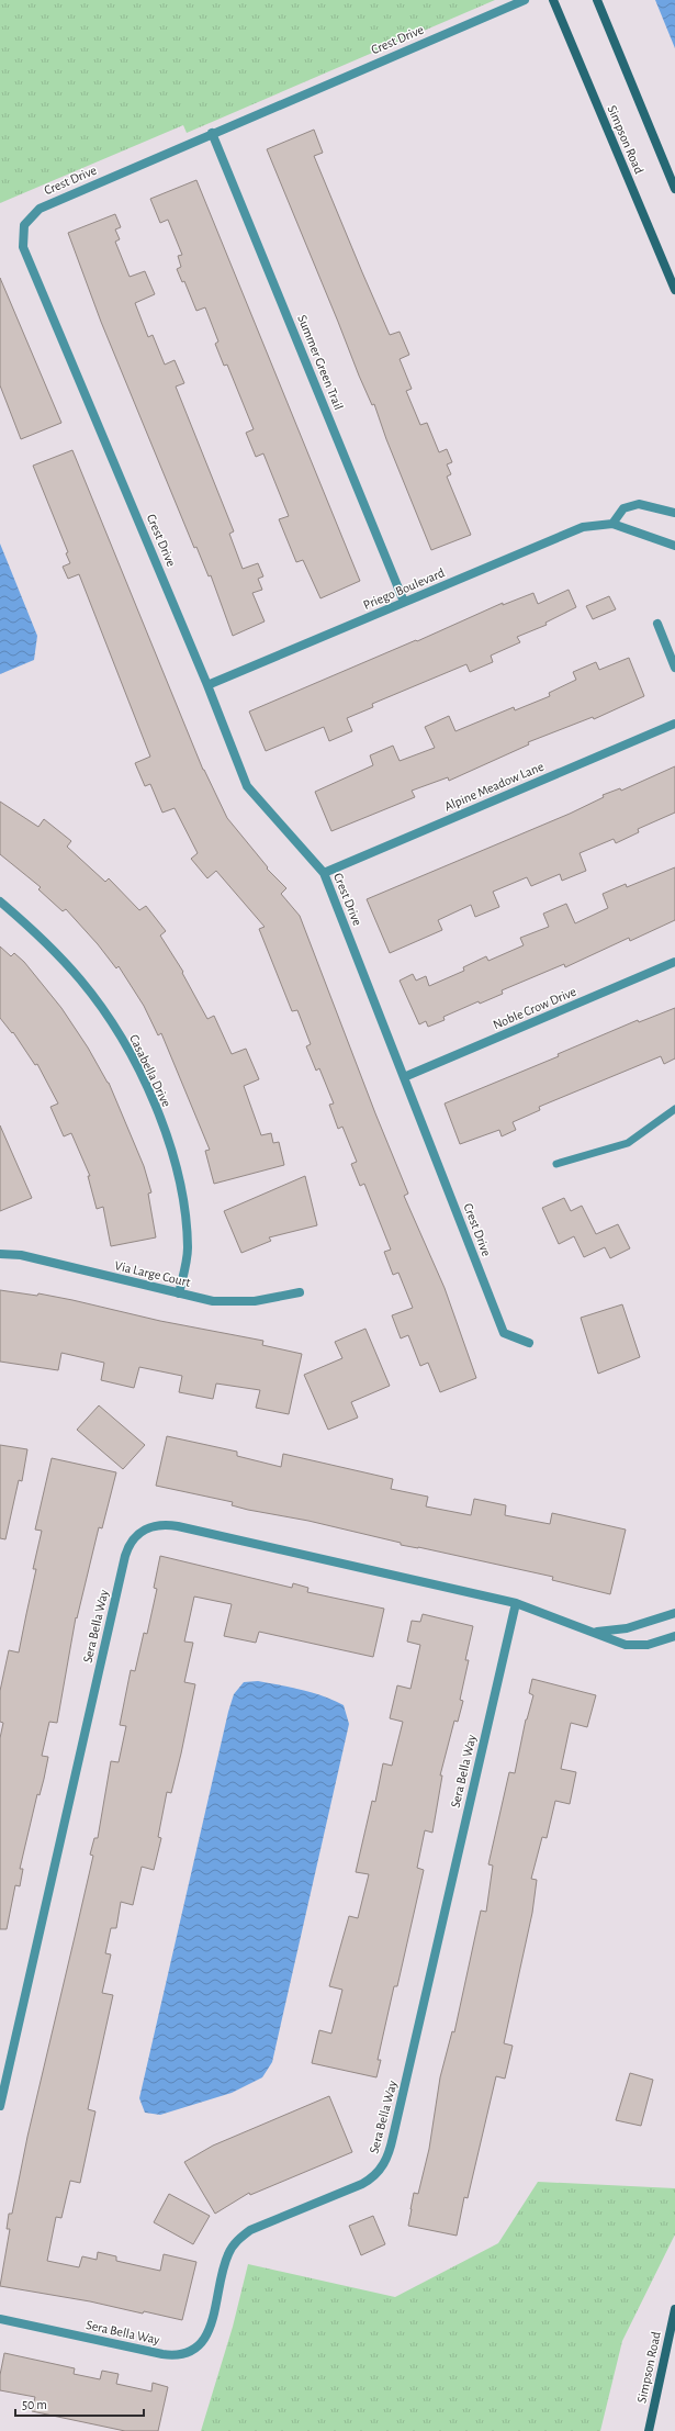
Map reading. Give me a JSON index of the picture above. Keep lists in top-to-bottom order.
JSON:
{
  "streets": {
    "main road": ["Simpson Road"],
    "street": [
      "Crest Drive",
      "Summer Green Trail",
      "Priego Boulevard",
      "Alpine Meadow Lane",
      "Noble Crow Drive",
      "Casabella Drive",
      "Via Large Court",
      "Sera Bella Way"
    ]
  },
  "crossings": [
    ["Crest Drive", "Summer Green Trail"],
    ["Crest Drive", "Priego Boulevard"],
    ["Crest Drive", "Alpine Meadow Lane"],
    ["Crest Drive", "Noble Crow Drive"],
    ["Summer Green Trail", "Priego Boulevard"],
    ["Casabella Drive", "Via Large Court"]
  ],
  "scale_bar": "50 m"
}
